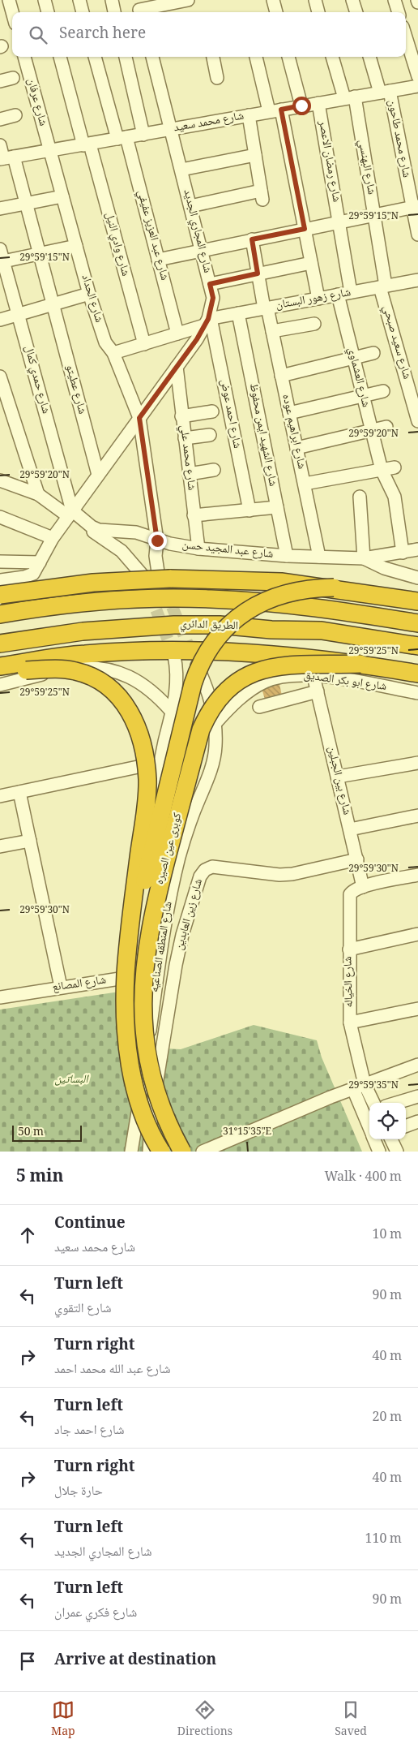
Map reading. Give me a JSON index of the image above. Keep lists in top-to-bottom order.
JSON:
{
  "streets": {
    "highway": ["الطريق الدائري", "كوبرى عين الصيره"],
    "street": [
      "شارع عرفان",
      "شارع محمد سعيد",
      "شارع محمد طاحون",
      "شارع رمضان الاعصر",
      "شارع البهنسي",
      "شارع المجاري الجديد",
      "شارع عبد العزيز عفيفي",
      "شارع وادي النيل",
      "شارع الحداد",
      "شارع زهور البستان",
      "شارع سعيد صبحي",
      "شارع العشماوي",
      "شارع حمدي كمال",
      "شارع عطيتو",
      "شارع احمد عوض",
      "شارع ابراهيم عوده",
      "شارع الشهيد ايمن محفوظ",
      "شارع محمد علي",
      "شارع عبد المجيد حسن",
      "شارع ابو بكر الصديق",
      "شارع بين الجبلين",
      "شارع زين العابدين",
      "شارع المنطقه الصناعيه",
      "شارع الخياله",
      "شارع المصانع"
    ]
  },
  "crossings": [
    ["شارع عرفان", "شارع محمد سعيد"],
    ["شارع عرفان", "شارع الحداد"],
    ["شارع محمد سعيد", "شارع محمد طاحون"],
    ["شارع محمد سعيد", "شارع رمضان الاعصر"],
    ["شارع محمد سعيد", "شارع البهنسي"],
    ["شارع محمد سعيد", "شارع المجاري الجديد"],
    ["شارع محمد سعيد", "شارع عبد العزيز عفيفي"],
    ["شارع محمد سعيد", "شارع وادي النيل"],
    ["شارع محمد سعيد", "شارع الحداد"],
    ["شارع محمد سعيد", "شارع عطيتو"],
    ["شارع رمضان الاعصر", "شارع زهور البستان"],
    ["شارع البهنسي", "شارع زهور البستان"],
    ["شارع البهنسي", "شارع سعيد صبحي"],
    ["شارع المجاري الجديد", "شارع الحداد"],
    ["شارع المجاري الجديد", "شارع زهور البستان"],
    ["شارع المجاري الجديد", "شارع حمدي كمال"],
    ["شارع المجاري الجديد", "شارع عطيتو"],
    ["شارع المجاري الجديد", "شارع احمد عوض"],
    ["شارع المجاري الجديد", "شارع محمد علي"],
    ["شارع المجاري الجديد", "شارع عبد المجيد حسن"],
    ["شارع عبد العزيز عفيفي", "شارع زهور البستان"],
    ["شارع وادي النيل", "شارع زهور البستان"],
    ["شارع الحداد", "شارع زهور البستان"],
    ["شارع الحداد", "شارع عبد المجيد حسن"],
    ["شارع زهور البستان", "شارع سعيد صبحي"],
    ["شارع زهور البستان", "شارع العشماوي"],
    ["شارع زهور البستان", "شارع احمد عوض"],
    ["شارع زهور البستان", "شارع ابراهيم عوده"],
    ["شارع زهور البستان", "شارع الشهيد ايمن محفوظ"],
    ["شارع حمدي كمال", "شارع عبد المجيد حسن"],
    ["شارع ابراهيم عوده", "شارع عبد المجيد حسن"],
    ["شارع الشهيد ايمن محفوظ", "شارع عبد المجيد حسن"],
    ["شارع محمد علي", "شارع عبد المجيد حسن"],
    ["شارع ابو بكر الصديق", "شارع بين الجبلين"],
    ["شارع ابو بكر الصديق", "شارع المنطقه الصناعيه"],
    ["شارع بين الجبلين", "شارع زين العابدين"],
    ["شارع بين الجبلين", "شارع الخياله"],
    ["شارع المنطقه الصناعيه", "شارع المصانع"]
  ],
  "parks": ["البساتين"],
  "scale_bar": "50 m",
  "page": {
    "search": "Search here",
    "scale": "50 m",
    "heading": ["5 min", "Walk · 400 m"],
    "list": [
      ["Continue", "شارع محمد سعيد", "10 m"],
      ["Turn left", "شارع التقوي", "90 m"],
      ["Turn right", "شارع عبد الله محمد احمد", "40 m"],
      ["Turn left", "شارع احمد جاد", "20 m"],
      ["Turn right", "حارة جلال", "40 m"],
      ["Turn left", "شارع المجاري الجديد", "110 m"],
      ["Turn left", "شارع فكري عمران", "90 m"],
      "Arrive at destination"
    ],
    "nav": ["Map", "Directions", "Saved"]
  },
  "coordinates": [
    "29°59'15\"N",
    "29°59'20\"N",
    "29°59'25\"N",
    "29°59'30\"N",
    "29°59'35\"N",
    "31°15'35\"E"
  ]
}
